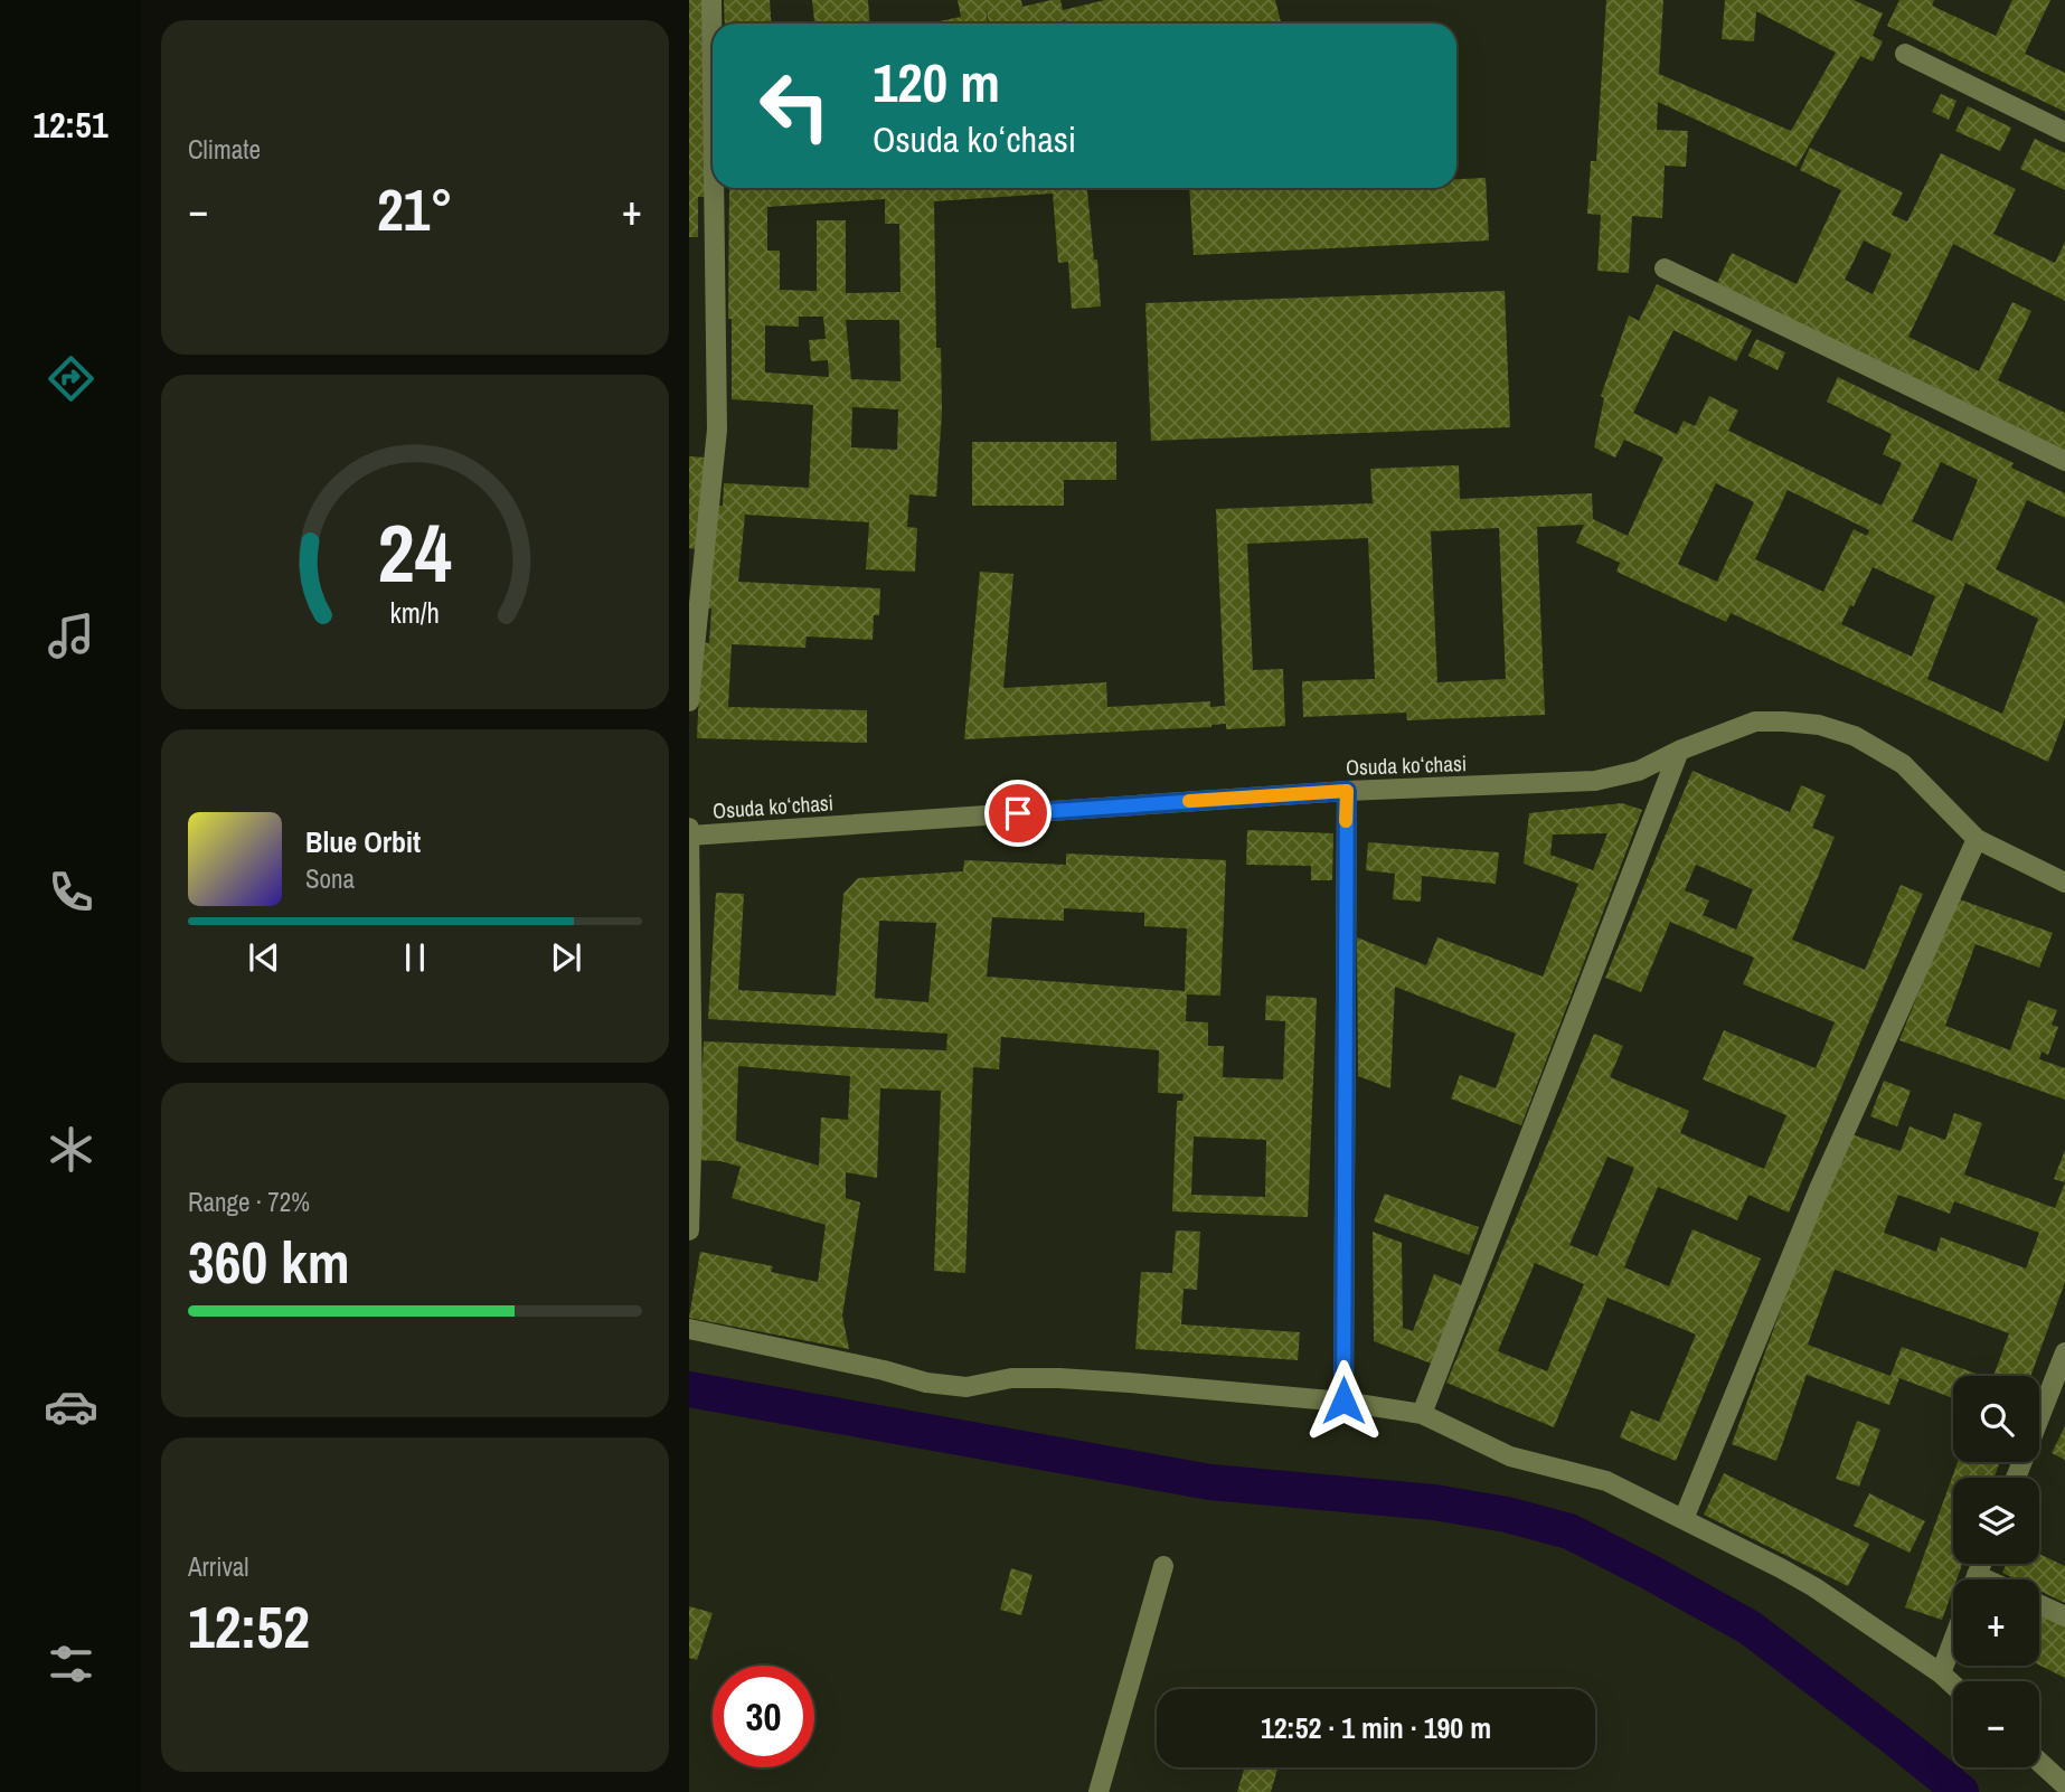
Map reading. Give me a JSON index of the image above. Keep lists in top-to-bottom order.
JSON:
{
  "streets": {
    "street": ["Osuda koʻchasi"]
  },
  "page": {
    "tabs": "12:51",
    "tile": [
      "Climate",
      ["Range · 72%", "360 km"],
      ["Arrival", "12:52"]
    ],
    "turn": ["120 m", "Osuda koʻchasi"],
    "heat": ["−", "21°", "+"],
    "song": ["Blue Orbit", "Sona"],
    "map_buttons": ["+", "−"],
    "limit": "30",
    "trip": "12:52 · 1 min · 190 m",
    "gauge": ["24", "km/h"]
  }
}
